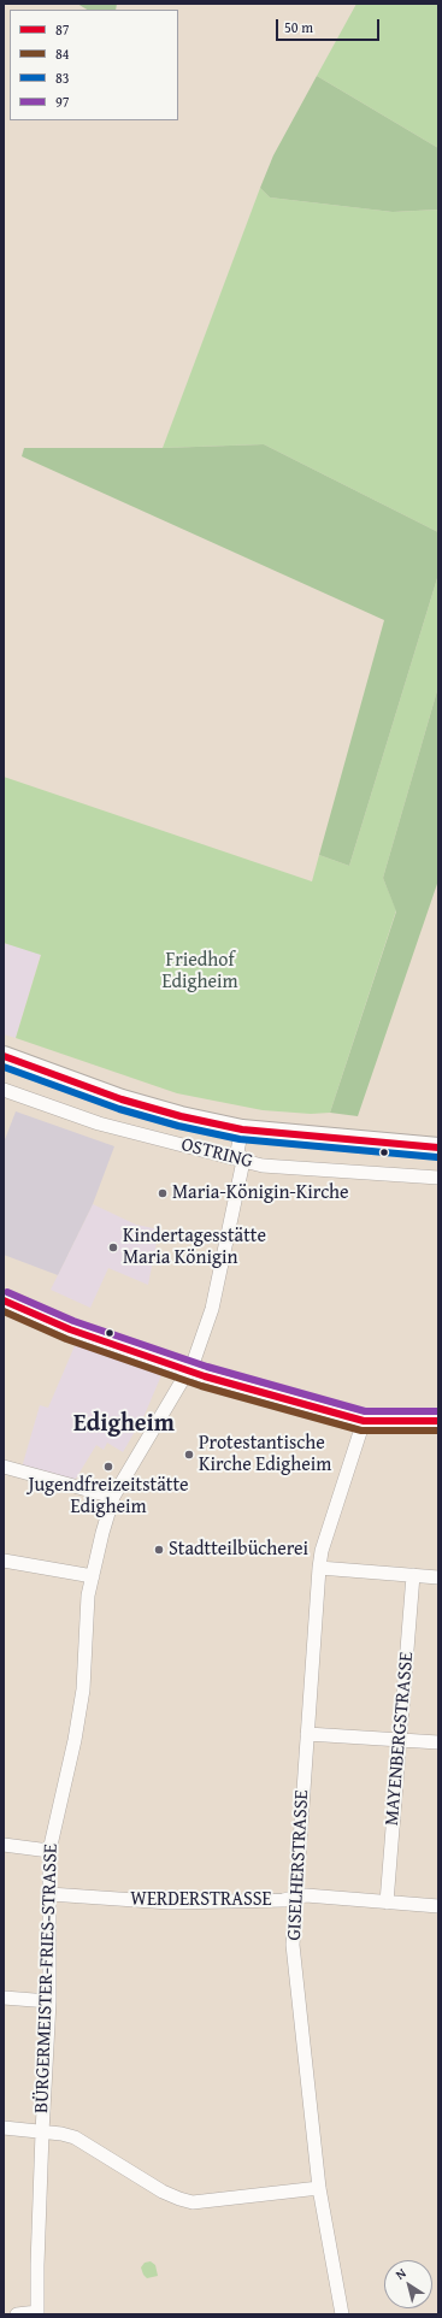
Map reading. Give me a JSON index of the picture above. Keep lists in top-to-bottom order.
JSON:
{
  "streets": {
    "street": [
      "OSTRING",
      "MAYENBERGSTRASSE",
      "GISELHERSTRASSE",
      "WERDERSTRASSE",
      "BÜRGERMEISTER-FRIES-STRASSE"
    ]
  },
  "crossings": [
    ["OSTRING", "BÜRGERMEISTER-FRIES-STRASSE"],
    ["MAYENBERGSTRASSE", "WERDERSTRASSE"],
    ["GISELHERSTRASSE", "WERDERSTRASSE"],
    ["WERDERSTRASSE", "BÜRGERMEISTER-FRIES-STRASSE"]
  ],
  "districts": ["Edigheim"],
  "parks": ["Friedhof Edigheim"],
  "places": [
    "Maria-Königin-Kirche",
    "Kindertagesstätte Maria Königin",
    "Protestantische Kirche Edigheim",
    "Jugendfreizeitstätte Edigheim",
    "Stadtteilbücherei"
  ],
  "lines": [
    "transit line 87",
    "transit line 83",
    "transit line 97",
    "transit line 84"
  ],
  "legend": [
    "87",
    "84",
    "83",
    "97"
  ],
  "scale_bar": "50 m",
  "north": "top left"
}
